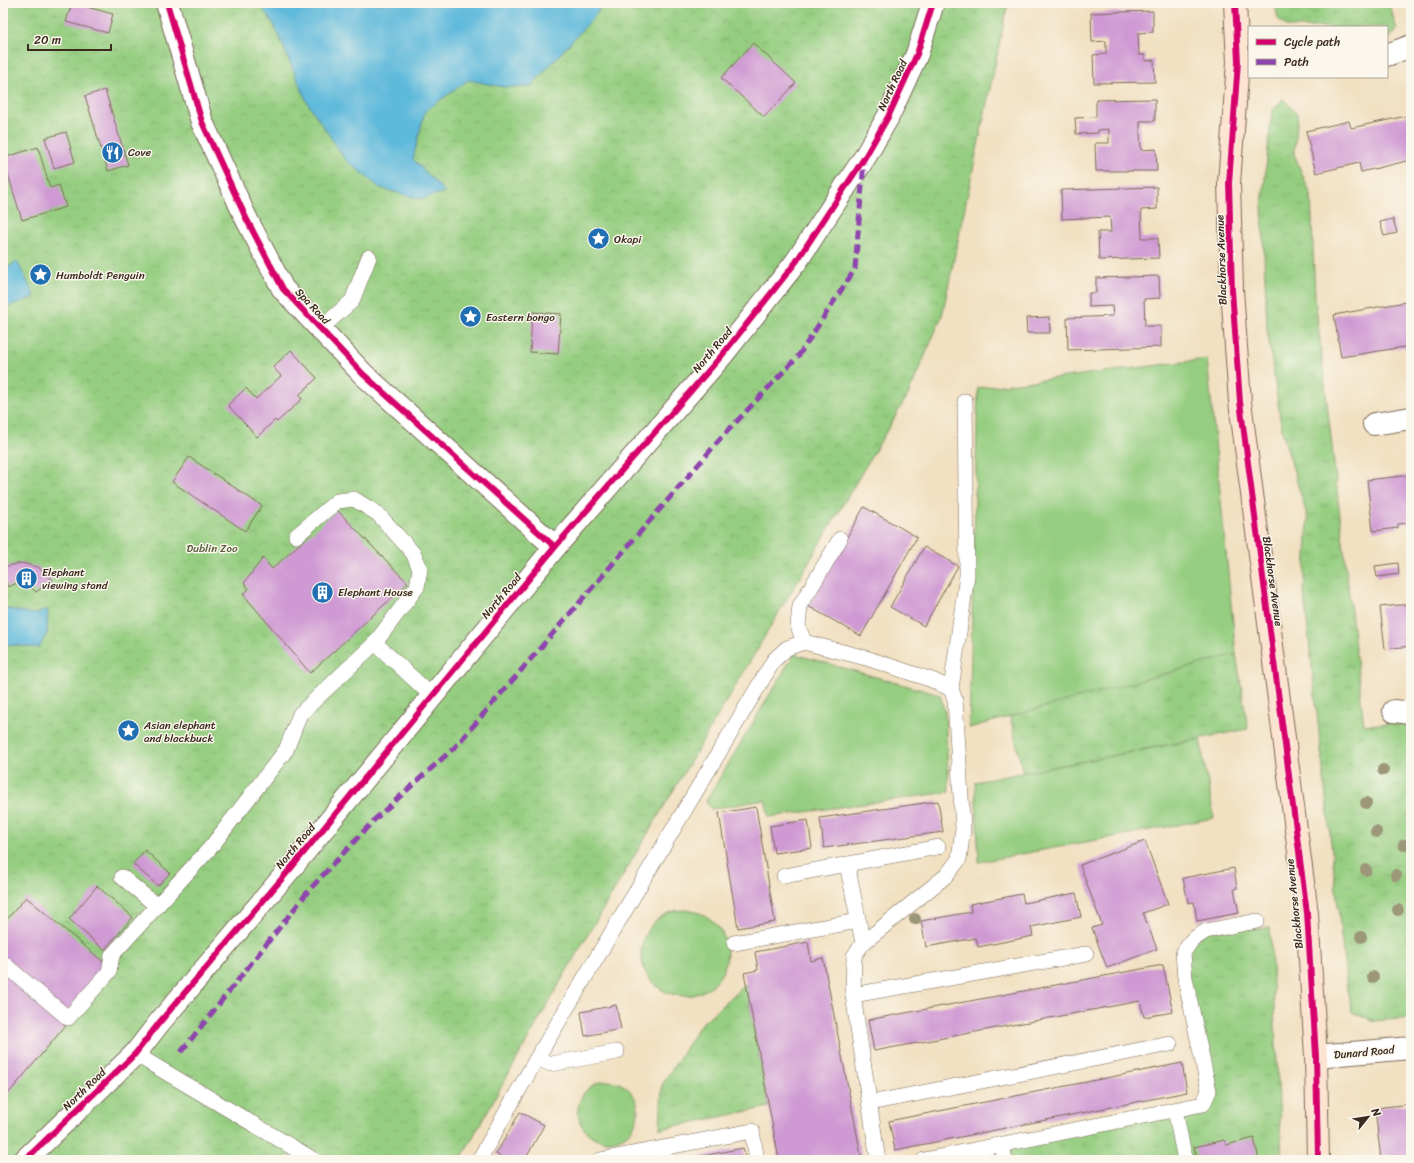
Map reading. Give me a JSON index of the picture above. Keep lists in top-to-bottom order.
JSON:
{
  "streets": {
    "main road": ["Blackhorse Avenue"],
    "street": ["North Road", "Spa Road", "Dunard Road"]
  },
  "crossings": [
    ["North Road", "Spa Road"],
    ["Blackhorse Avenue", "Dunard Road"]
  ],
  "parks": ["Dublin Zoo"],
  "places": {
    "restaurant": ["Cove"],
    "place": [
      "Okapi",
      "Humboldt Penguin",
      "Eastern bongo",
      "Asian elephant and blackbuck"
    ],
    "building": ["Elephant viewing stand", "Elephant House"]
  },
  "legend": ["Cycle path", "Path"],
  "scale_bar": "20 m",
  "north": "top right"
}
